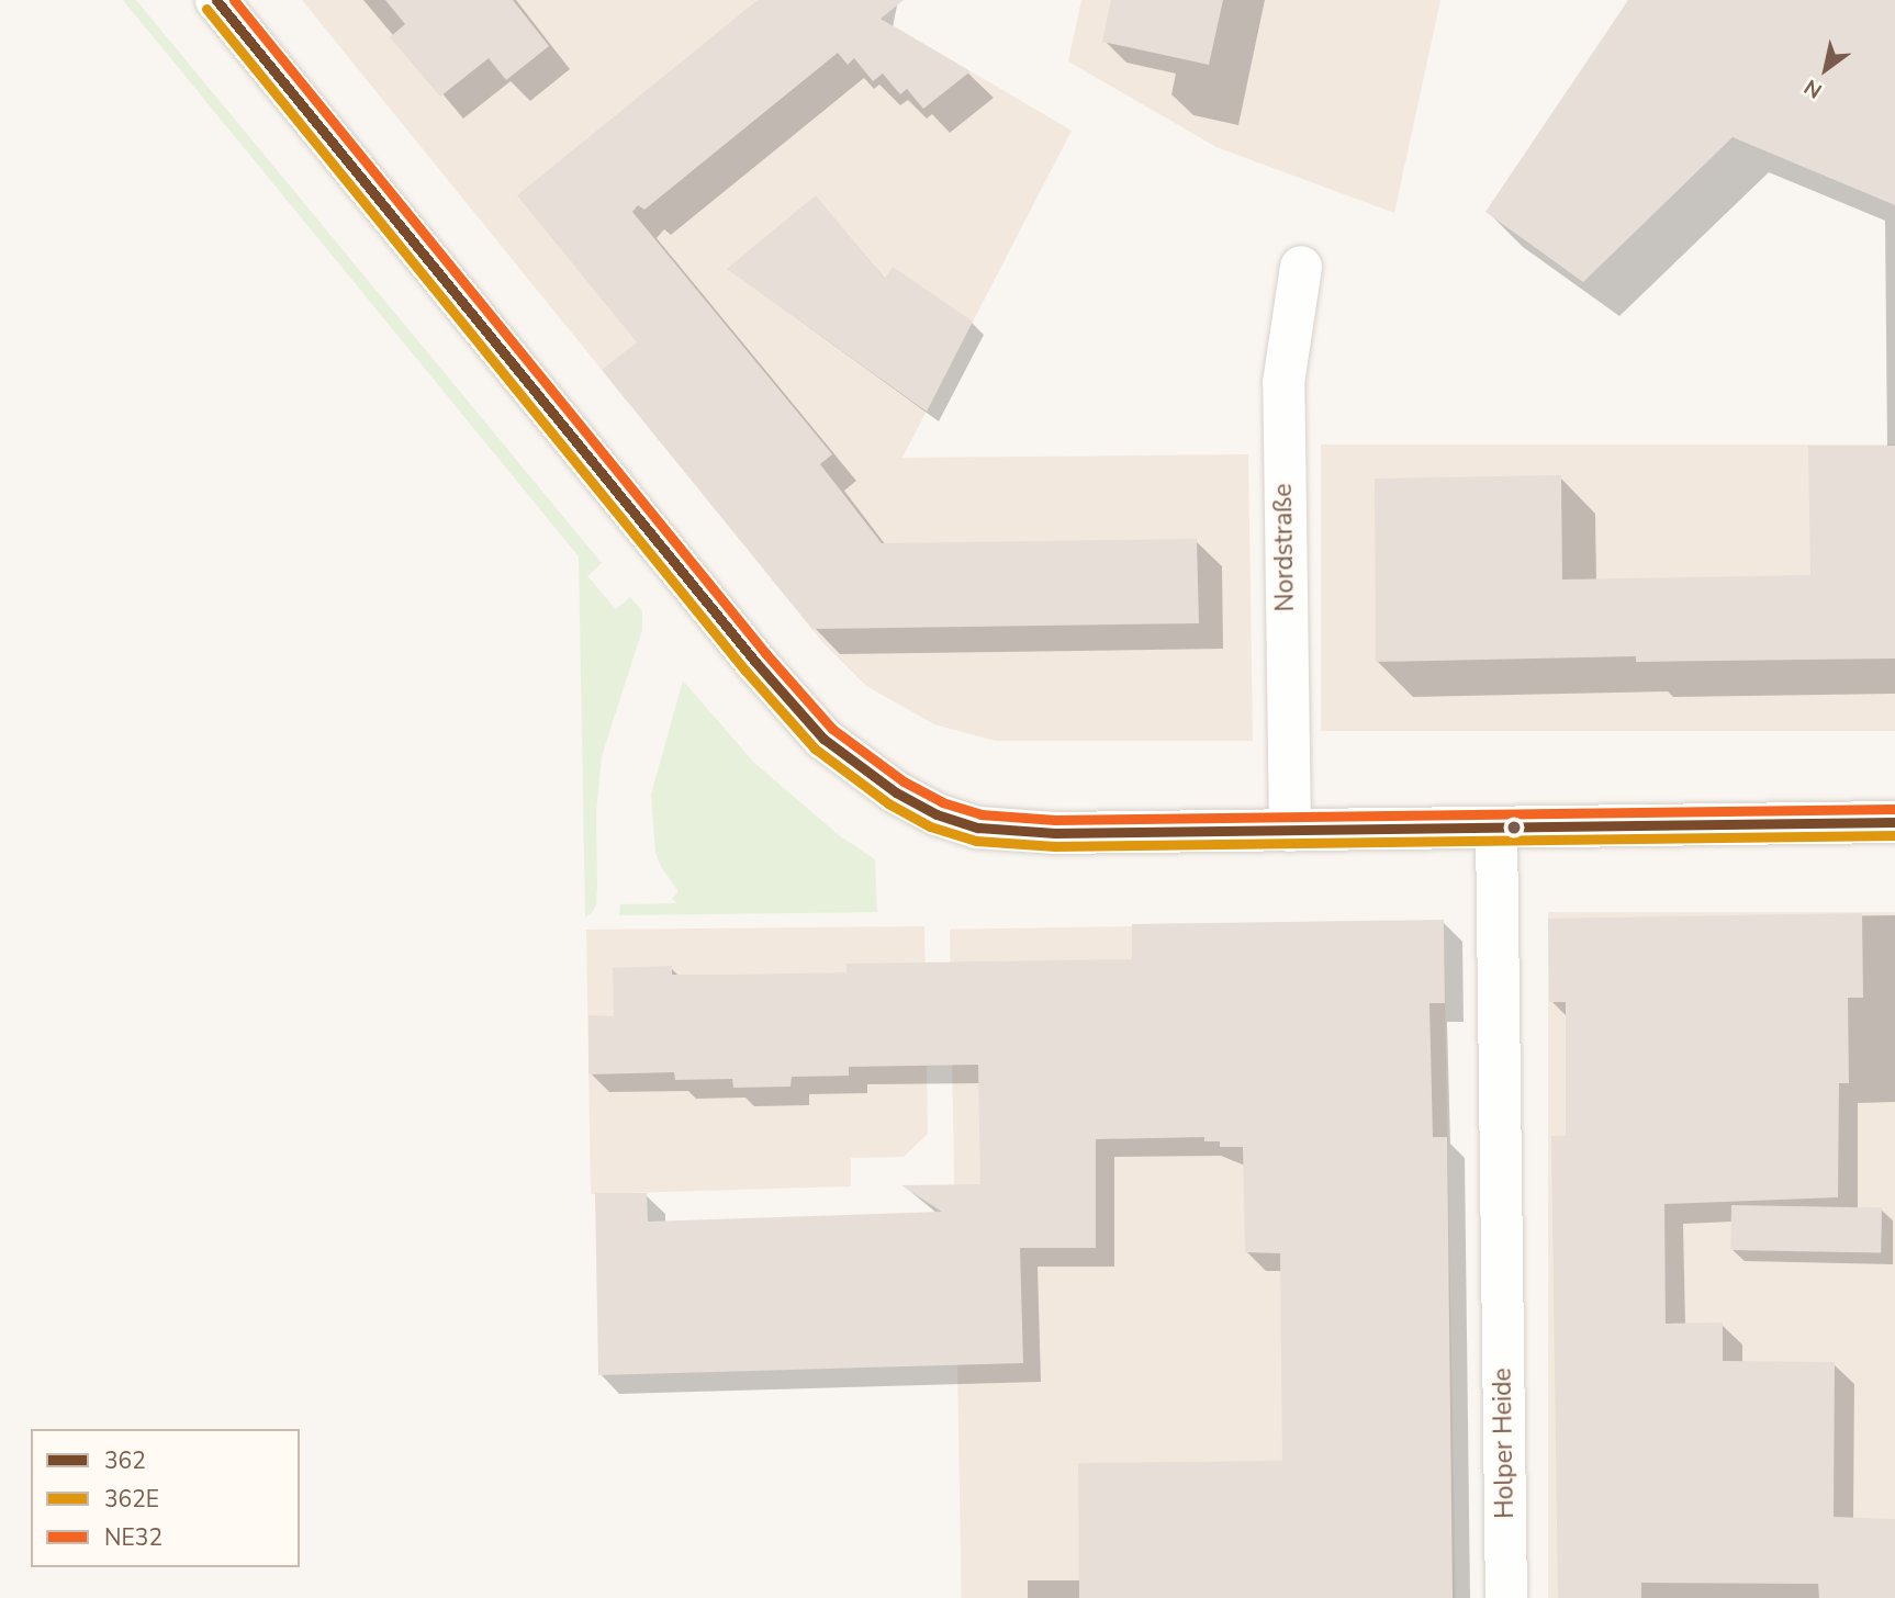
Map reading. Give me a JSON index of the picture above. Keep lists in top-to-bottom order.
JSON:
{
  "streets": {
    "street": ["Nordstraße", "Holper Heide"]
  },
  "lines": ["transit line 362", "transit line NE32", "transit line 362E"],
  "legend": ["362", "362E", "NE32"],
  "north": "bottom left"
}
